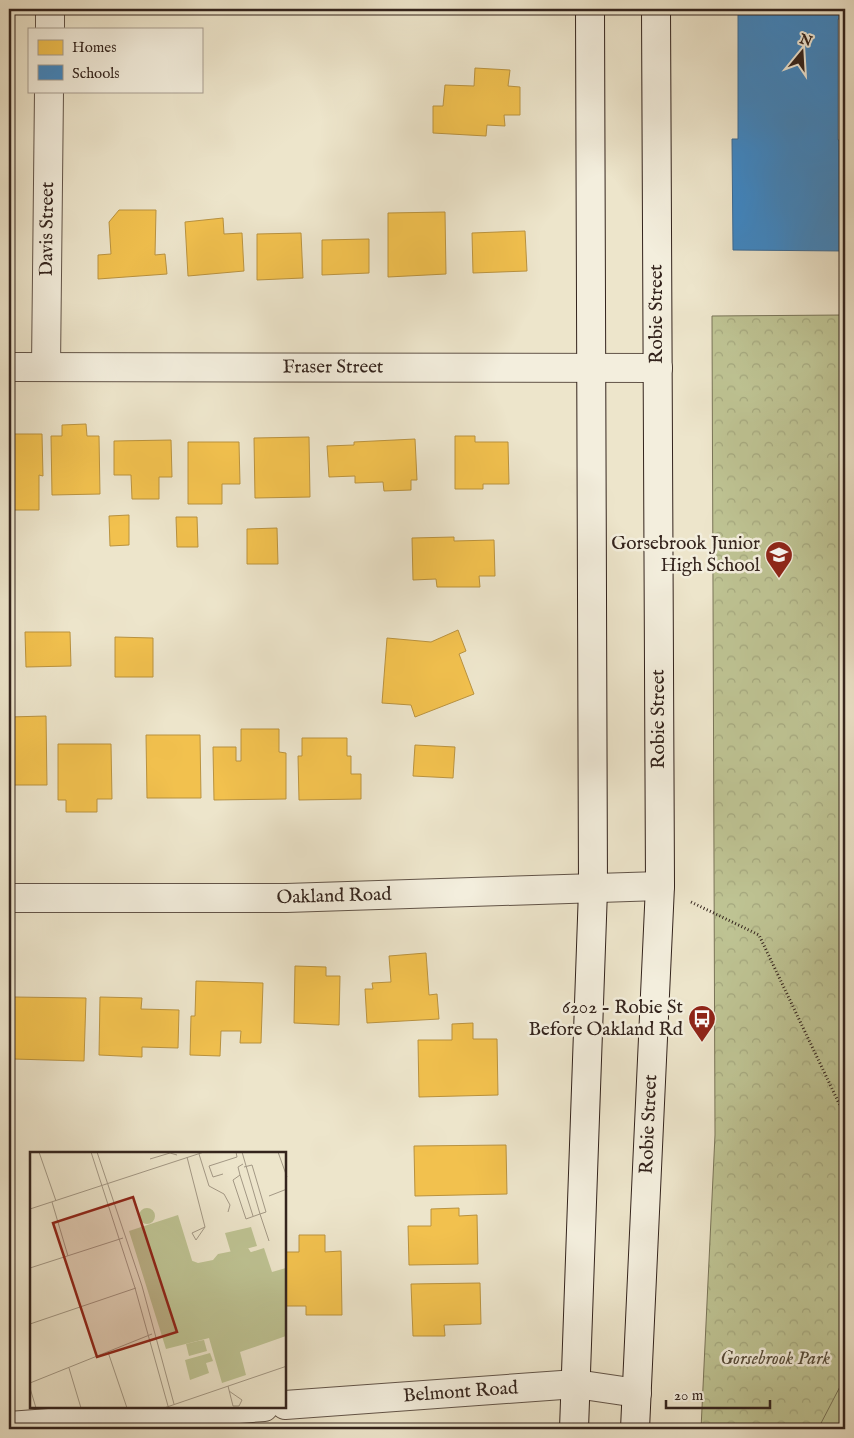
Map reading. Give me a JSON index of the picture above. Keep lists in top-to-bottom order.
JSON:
{
  "streets": {
    "main road": [
      "Davis Street",
      "Robie Street",
      "Fraser Street",
      "Oakland Road",
      "Belmont Road"
    ]
  },
  "crossings": [
    ["Davis Street", "Fraser Street"],
    ["Robie Street", "Fraser Street"],
    ["Robie Street", "Oakland Road"],
    ["Robie Street", "Belmont Road"]
  ],
  "parks": ["Gorsebrook Park"],
  "places": {
    "school or university": ["Gorsebrook Junior High School"],
    "bus stop": ["6202 - Robie St Before Oakland Rd"]
  },
  "legend": ["Homes", "Schools"],
  "scale_bar": "20 m",
  "north": "top"
}
